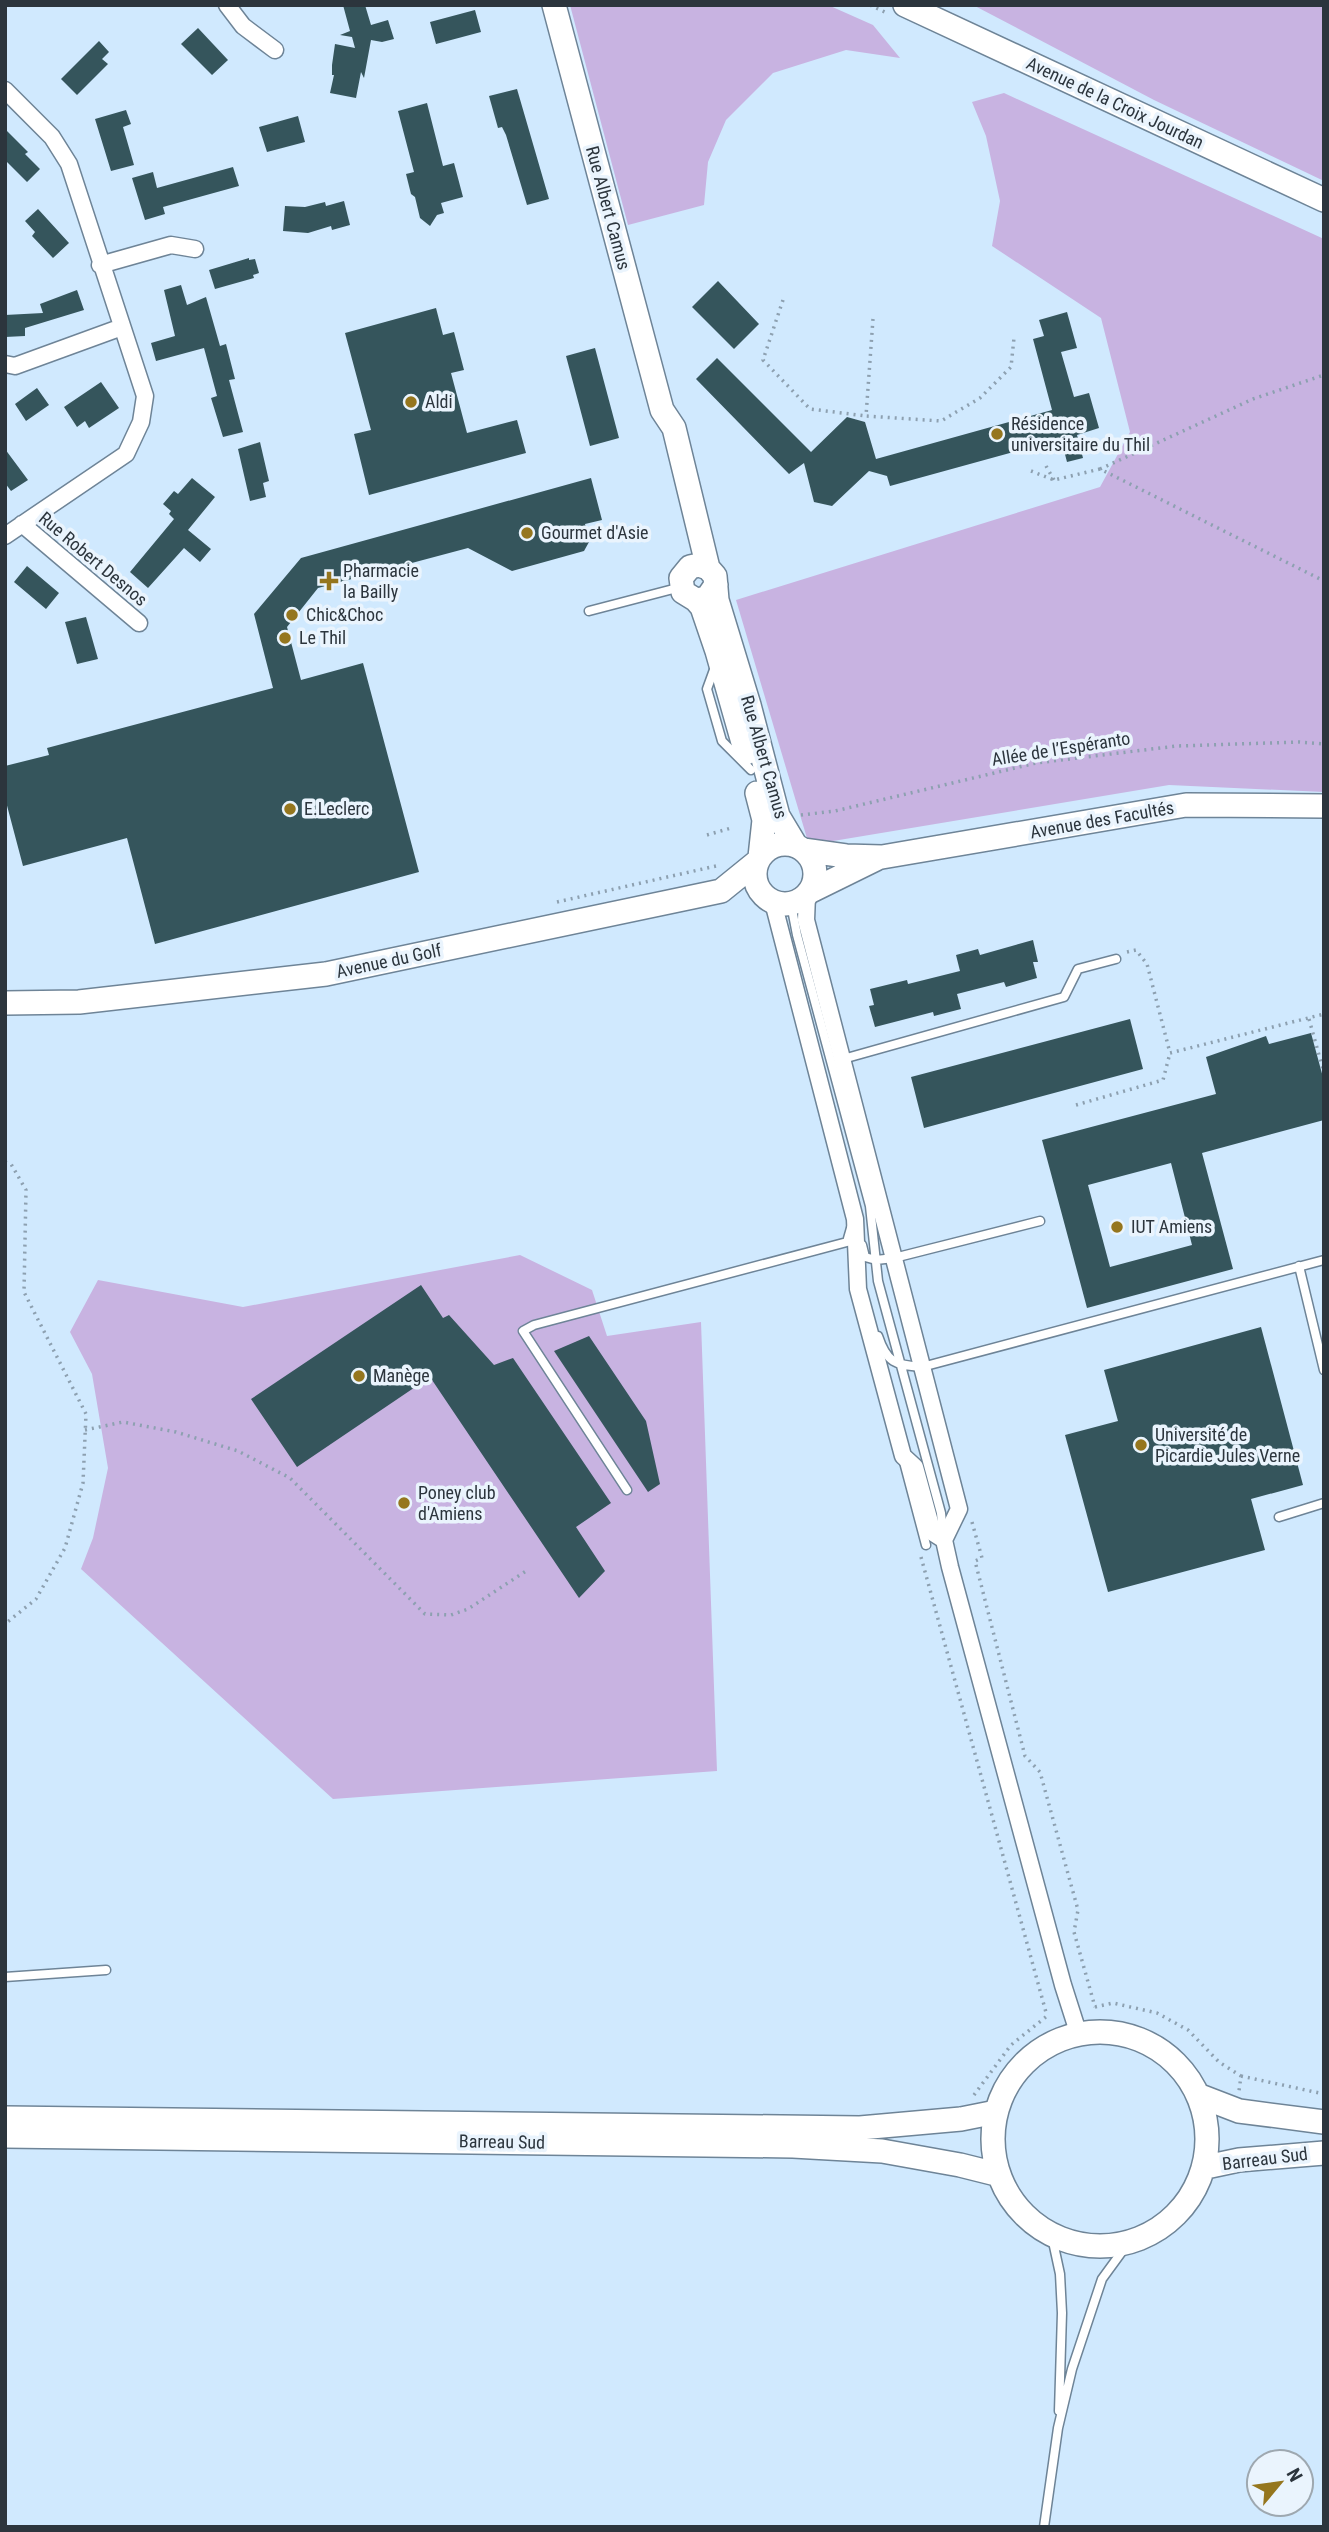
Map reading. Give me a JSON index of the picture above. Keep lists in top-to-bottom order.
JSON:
{
  "streets": {
    "main road": [
      "Avenue de la Croix Jourdan",
      "Rue Albert Camus",
      "Avenue des Facultés",
      "Avenue du Golf",
      "Barreau Sud"
    ],
    "street": ["Rue Robert Desnos"],
    "path": ["Allée de l’Espéranto"]
  },
  "crossings": [
    ["Rue Albert Camus", "Allée de l’Espéranto"],
    ["Rue Albert Camus", "Avenue des Facultés"],
    ["Rue Albert Camus", "Avenue du Golf"],
    ["Avenue des Facultés", "Avenue du Golf"]
  ],
  "places": {
    "other": [
      "Aldi",
      "Résidence universitaire du Thil",
      "Gourmet d'Asie",
      "Chic&Choc",
      "Le Thil",
      "E.Leclerc",
      "IUT Amiens",
      "Manège",
      "Université de Picardie Jules Verne",
      "Poney club d'Amiens"
    ],
    "health": ["Pharmacie la Bailly"]
  },
  "north": "top right"
}
